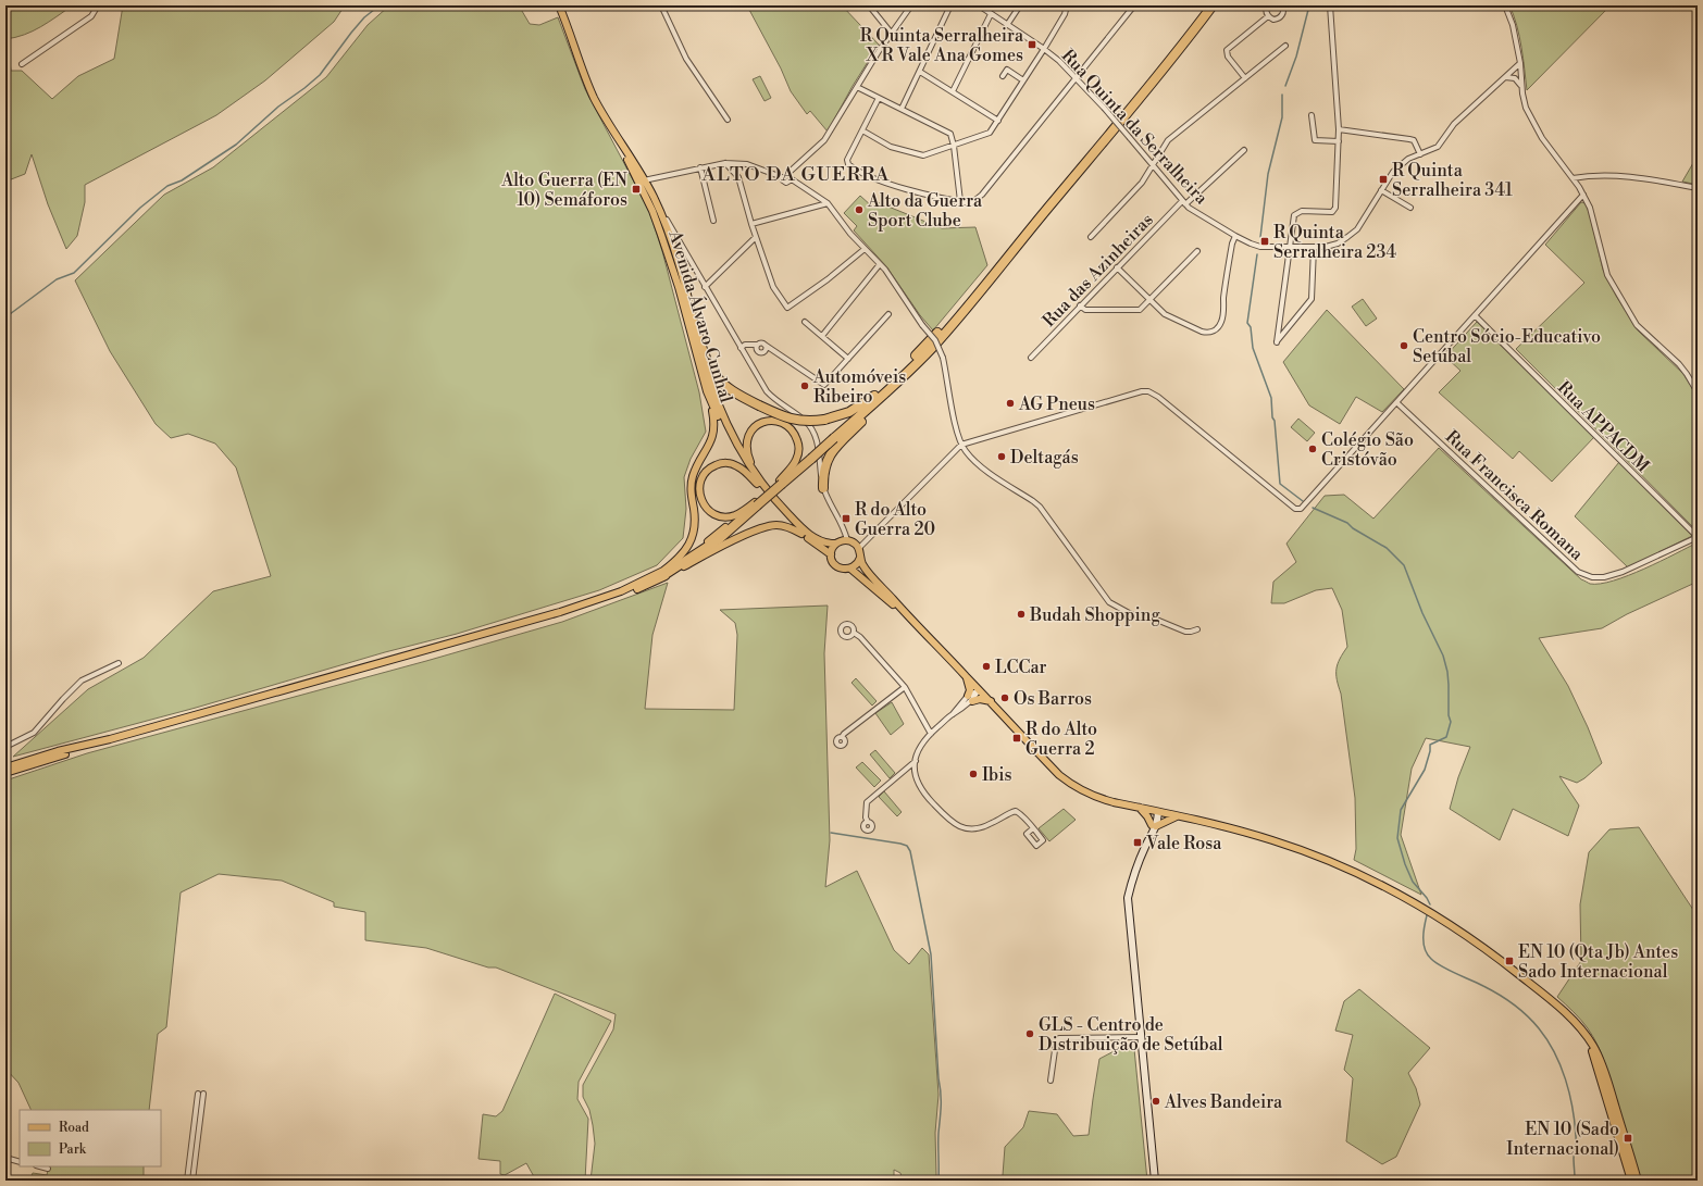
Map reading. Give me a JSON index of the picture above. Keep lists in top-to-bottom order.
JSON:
{
  "streets": {
    "main road": ["Avenida Álvaro Cunhal"],
    "street": [
      "Rua Quinta da Serralheira",
      "Rua das Azinheiras",
      "Rua APPACDM",
      "Rua Francisca Romana"
    ]
  },
  "crossings": [
    ["Rua Quinta da Serralheira", "Rua das Azinheiras"],
    ["Rua APPACDM", "Rua Francisca Romana"]
  ],
  "districts": ["ALTO DA GUERRA"],
  "places": {
    "transit": [
      "R Quinta Serralheira X R Vale Ana Gomes",
      "R Quinta Serralheira 341",
      "Alto Guerra (EN 10) Semáforos",
      "R Quinta Serralheira 234",
      "R do Alto Guerra 20",
      "R do Alto Guerra 2",
      "Vale Rosa",
      "EN 10 (Qta Jb) Antes Sado Internacional",
      "EN 10 (Sado Internacional)"
    ],
    "other": [
      "Alto da Guerra Sport Clube",
      "Centro Sócio-Educativo Setúbal",
      "Automóveis Ribeiro",
      "AG Pneus",
      "Colégio São Cristóvão",
      "Deltagás",
      "Budah Shopping",
      "LCCar",
      "Os Barros",
      "Ibis",
      "GLS - Centro de Distribuição de Setúbal",
      "Alves Bandeira"
    ]
  },
  "legend": ["Road", "Park"]
}
